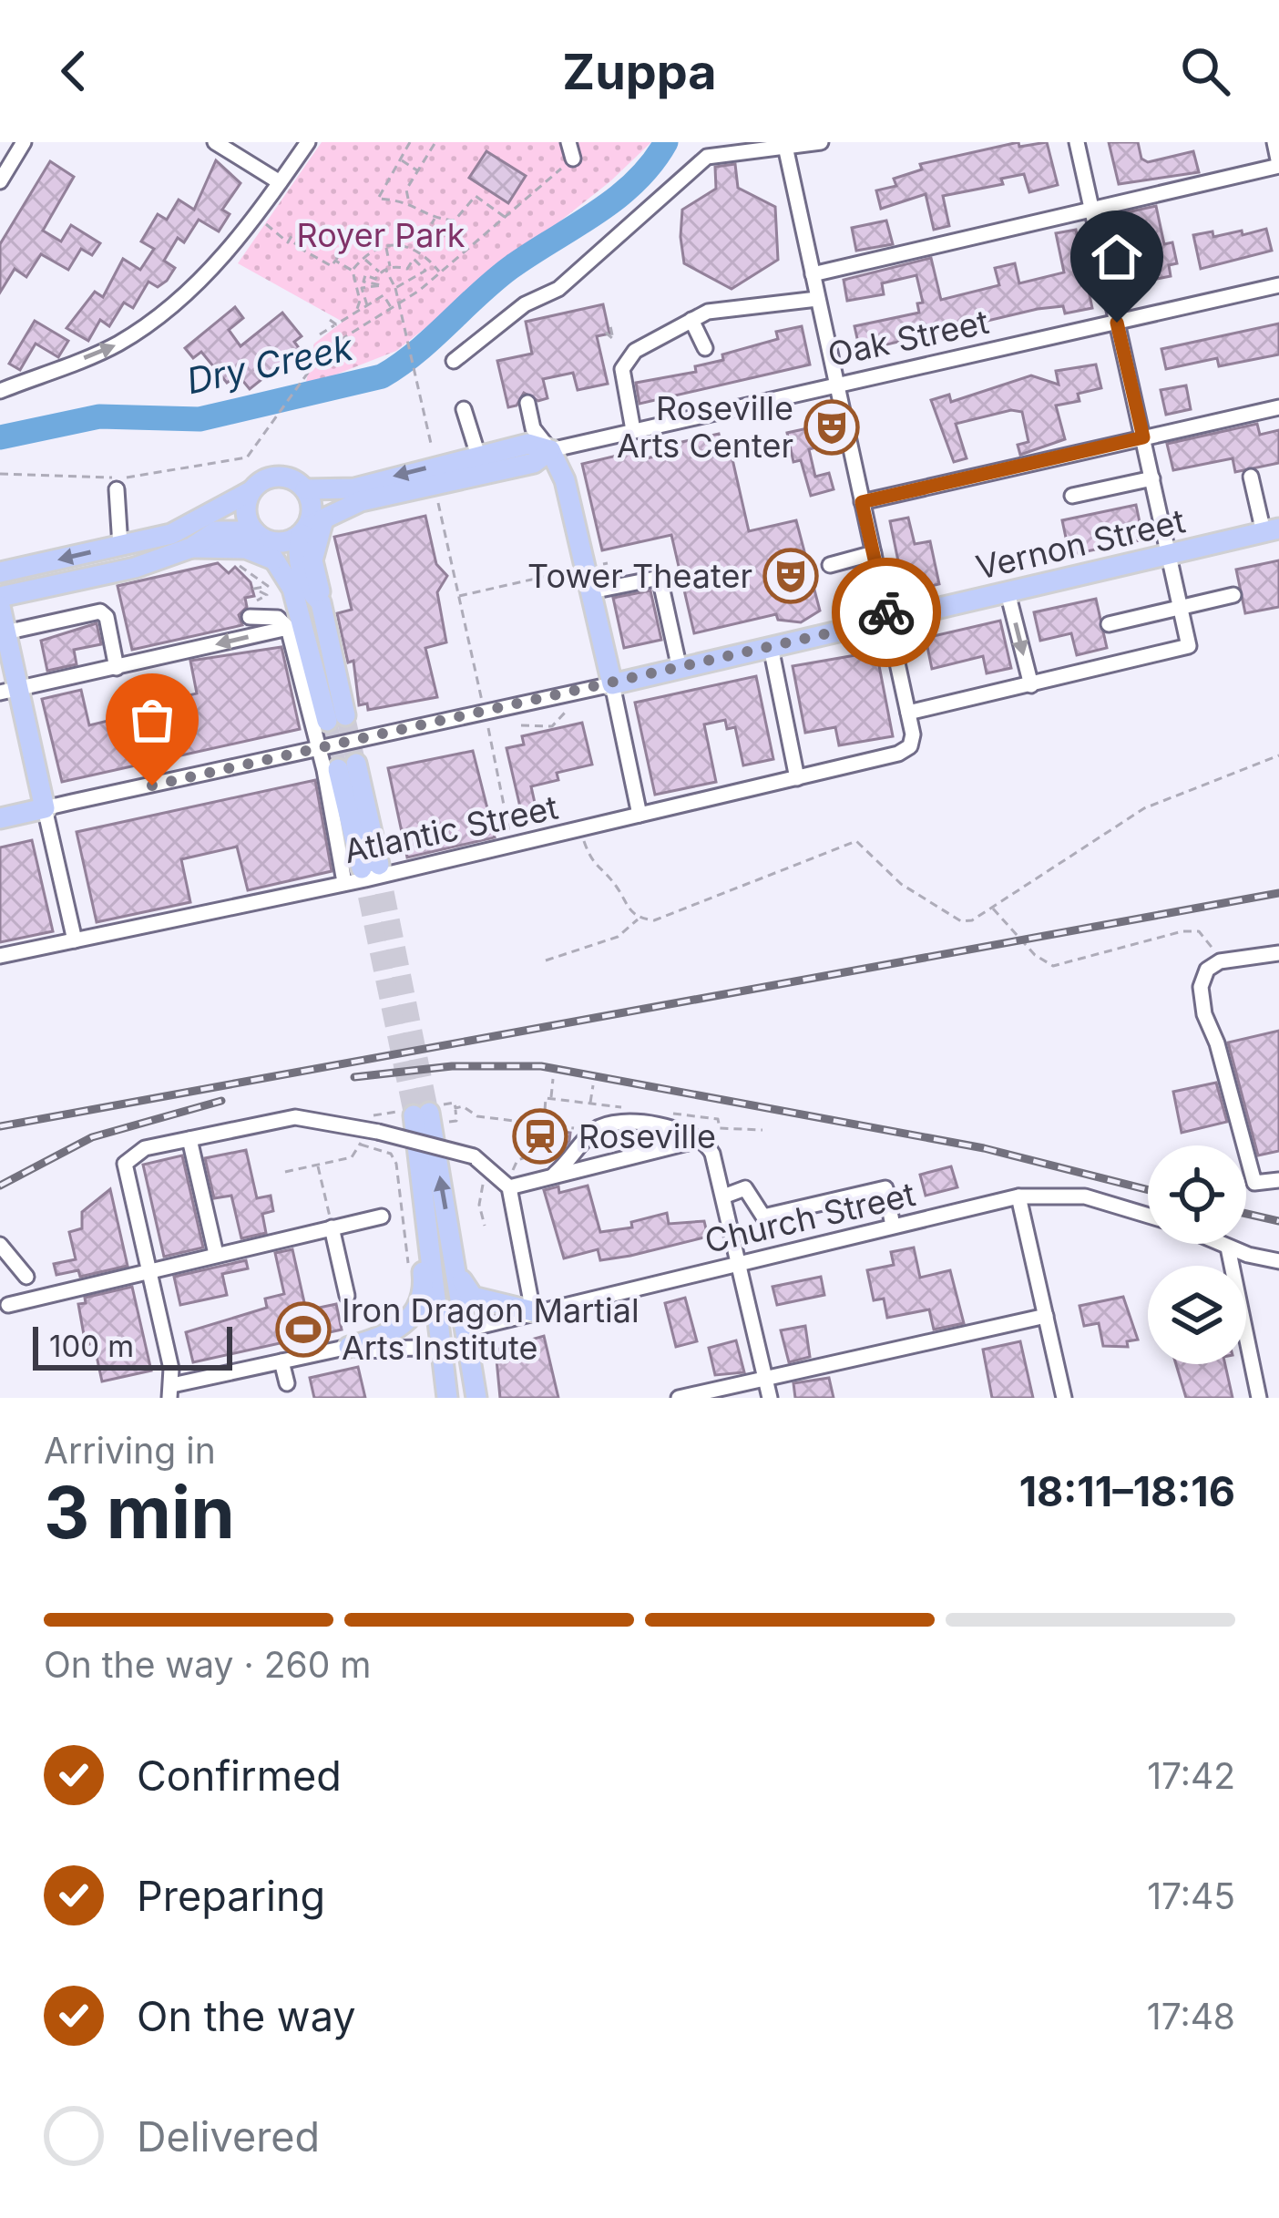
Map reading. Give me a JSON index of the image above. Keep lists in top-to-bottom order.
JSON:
{
  "streets": {
    "main road": ["Oak Street", "Vernon Street"],
    "street": ["Atlantic Street", "Church Street"]
  },
  "water": ["Dry Creek"],
  "parks": ["Royer Park"],
  "places": {
    "theatre": ["Roseville Arts Center", "Tower Theater"],
    "station": ["Roseville"],
    "sports": ["Iron Dragon Martial Arts Institute"]
  },
  "scale_bar": "100 m",
  "page": {
    "header": "Zuppa",
    "scale": "100 m",
    "heading": ["3 min", "Arriving in", "18:11–18:16"],
    "bar": "On the way · 260 m",
    "list": [
      ["Confirmed", "17:42"],
      ["Preparing", "17:45"],
      ["On the way", "17:48"],
      "Delivered"
    ]
  }
}
